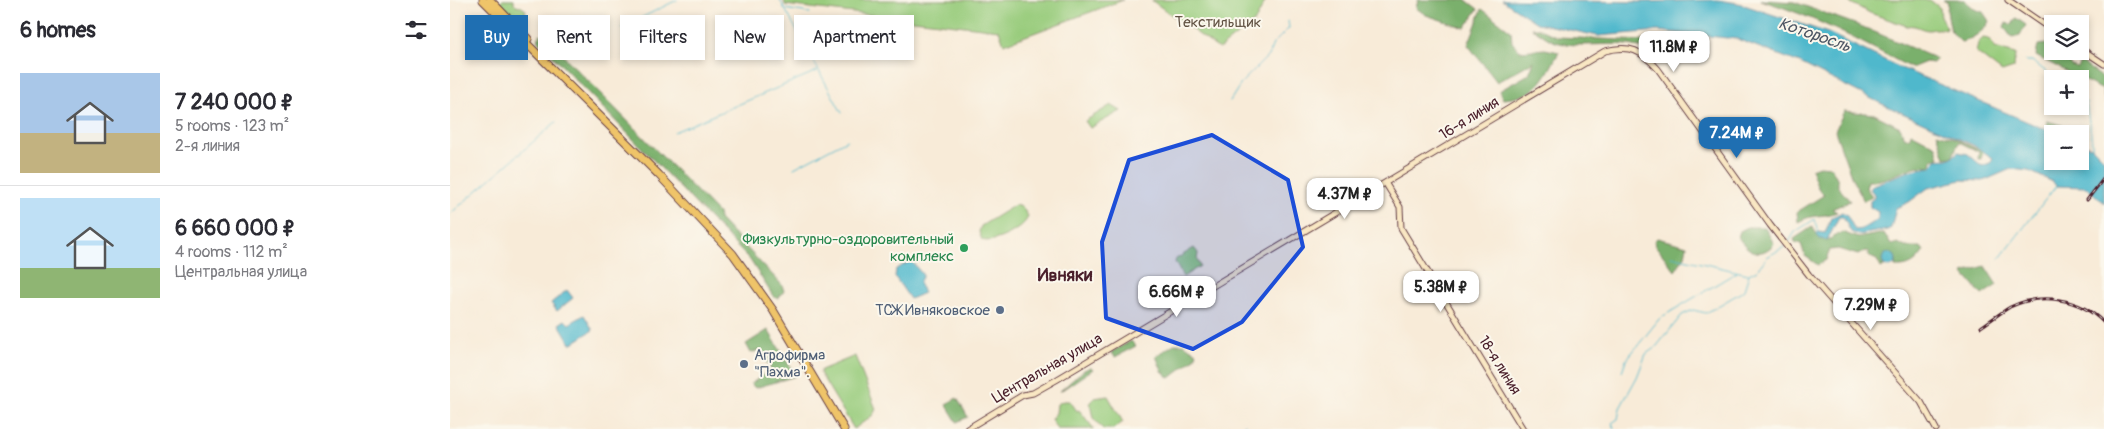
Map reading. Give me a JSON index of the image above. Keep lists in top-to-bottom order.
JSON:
{
  "streets": {
    "street": ["16-я линия", "18-я линия", "Центральная улица"]
  },
  "crossings": [
    ["16-я линия", "18-я линия"],
    ["16-я линия", "Центральная улица"]
  ],
  "districts": ["Ивняки"],
  "water": ["Которосль"],
  "parks": ["Текстильщик"],
  "places": ["Физкультурно-оздоровительный комплекс", "ТСЖ Ивняковское", "Агрофирма \"Пахма\"."],
  "page": {
    "heading": "6 homes",
    "map_buttons": ["+", "−"],
    "chip": [
      "Buy",
      "Rent",
      "Filters",
      "New",
      "Apartment"
    ],
    "price": [
      "11.8M ₽",
      "7.24M ₽",
      "4.37M ₽",
      "5.38M ₽",
      "6.66M ₽",
      "7.29M ₽"
    ],
    "list": [
      {
        "name": "7 240 000 ₽",
        "note": "5 rooms · 123 m² · 2-я линия"
      },
      {
        "name": "6 660 000 ₽",
        "note": "4 rooms · 112 m² · Центральная улица"
      }
    ]
  }
}
